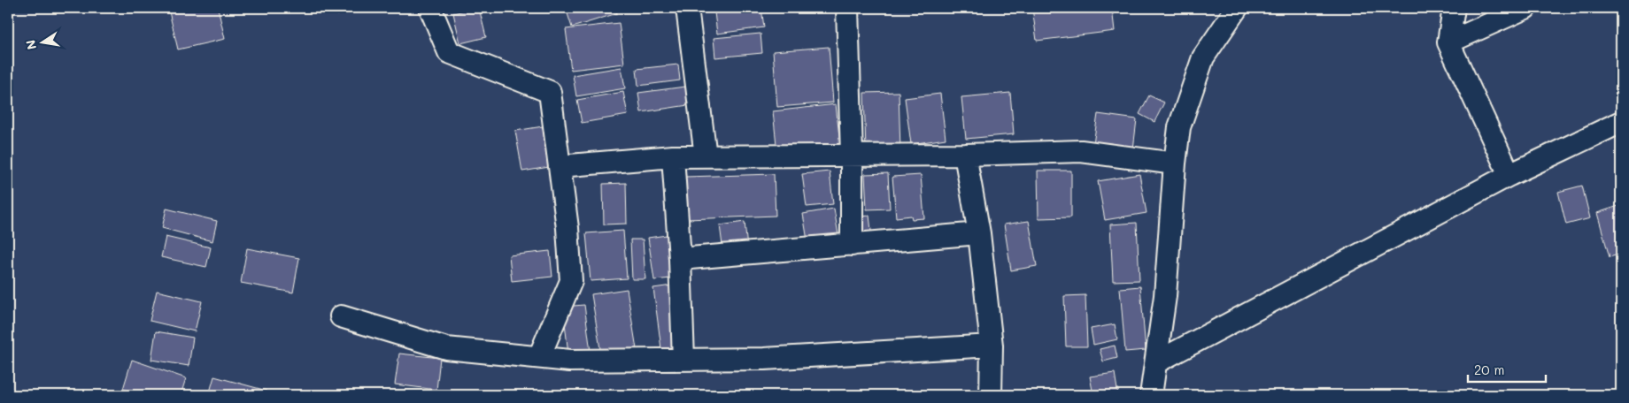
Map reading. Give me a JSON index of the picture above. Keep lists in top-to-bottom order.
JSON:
{
  "scale_bar": "20 m",
  "north": "left"
}
